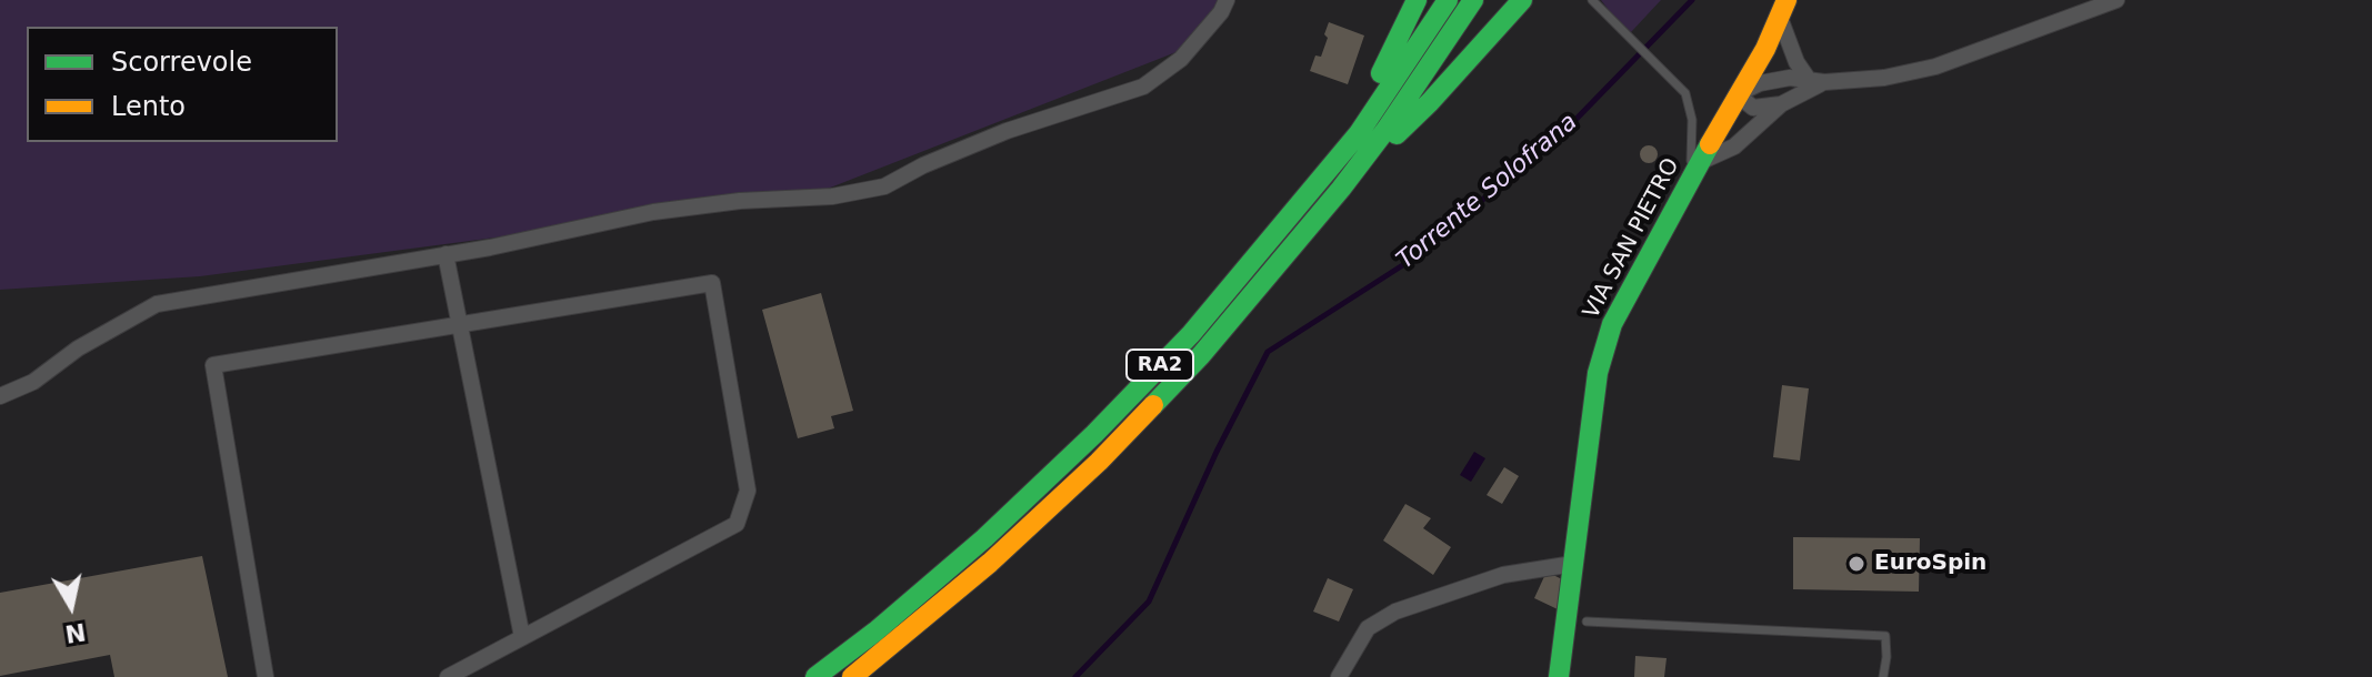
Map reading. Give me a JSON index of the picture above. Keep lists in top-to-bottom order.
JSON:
{
  "streets": {
    "main road": ["VIA SAN PIETRO", "RA2"]
  },
  "water": ["Torrente Solofrana"],
  "places": ["EuroSpin"],
  "legend": ["Scorrevole", "Lento"],
  "north": "bottom"
}
